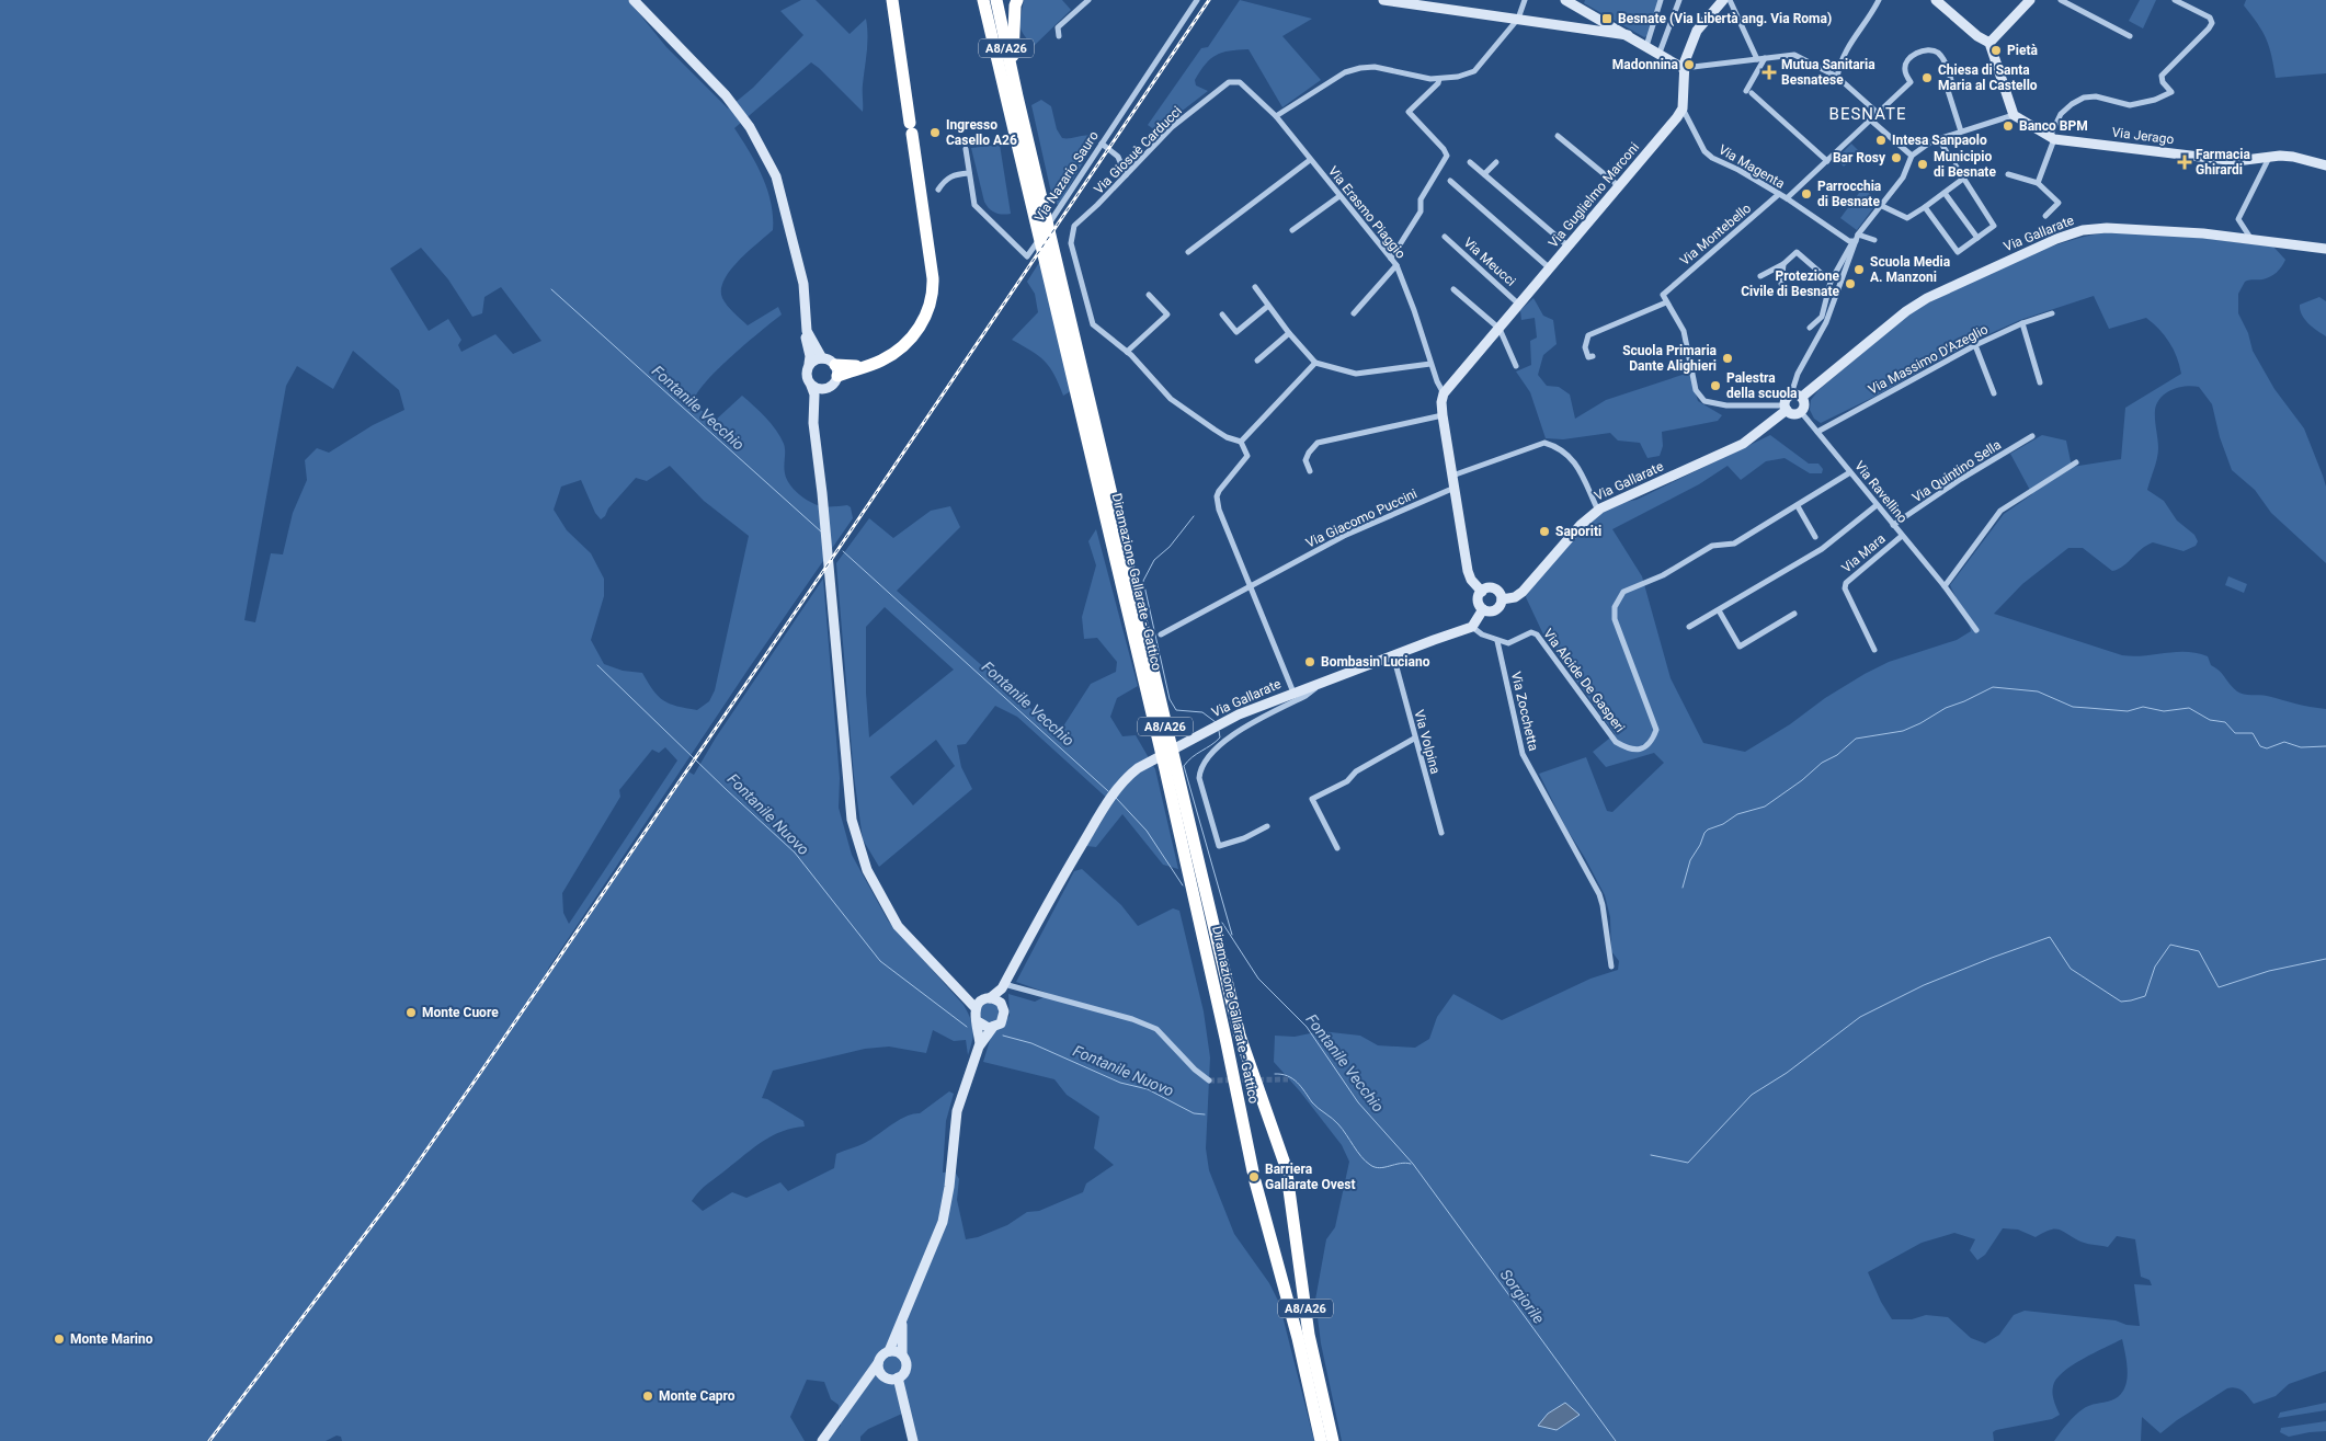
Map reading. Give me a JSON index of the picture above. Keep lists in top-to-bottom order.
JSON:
{
  "streets": {
    "highway": ["A8/A26", "Diramazione Gallarate - Gattico"],
    "street": [
      "Via Jerago",
      "Via Giosuè Carducci",
      "Via Magenta",
      "Via Nazario Sauro",
      "Via Guglielmo Marconi",
      "Via Erasmo Piaggio",
      "Via Gallarate",
      "Via Montebello",
      "Via Meucci",
      "Via Massimo D'Azeglio",
      "Via Quintino Sella",
      "Via Ravellino",
      "Via Giacomo Puccini",
      "Via Mara",
      "Via Alcide De Gasperi",
      "Via Zocchetta",
      "Via Volpina"
    ]
  },
  "crossings": [
    ["Via Giosuè Carducci", "Via Erasmo Piaggio"],
    ["Via Magenta", "Via Guglielmo Marconi"],
    ["Via Magenta", "Via Montebello"],
    ["Via Guglielmo Marconi", "Via Erasmo Piaggio"],
    ["Via Guglielmo Marconi", "Via Meucci"],
    ["Via Gallarate", "Via Ravellino"],
    ["Via Gallarate", "Via Volpina"],
    ["Via Massimo D'Azeglio", "Via Ravellino"],
    ["Via Quintino Sella", "Via Ravellino"],
    ["Via Ravellino", "Via Mara"],
    ["Via Ravellino", "Via Alcide De Gasperi"],
    ["Via Alcide De Gasperi", "Via Zocchetta"]
  ],
  "districts": ["BESNATE"],
  "water": ["Fontanile Vecchio", "Fontanile Nuovo", "Sorgiorile"],
  "places": {
    "transit": ["Besnate (Via Libertà ang. Via Roma)"],
    "other": [
      "Pietà",
      "Madonnina",
      "Chiesa di Santa Maria al Castello",
      "Banco BPM",
      "Ingresso Casello A26",
      "Intesa Sanpaolo",
      "Bar Rosy",
      "Municipio di Besnate",
      "Parrocchia di Besnate",
      "Scuola Media A. Manzoni",
      "Protezione Civile di Besnate",
      "Scuola Primaria Dante Alighieri",
      "Palestra della scuola",
      "Saporiti",
      "Bombasin Luciano",
      "Monte Cuore",
      "Barriera Gallarate Ovest",
      "Monte Marino",
      "Monte Capro"
    ],
    "health": ["Mutua Sanitaria Besnatese", "Farmacia Ghirardi"]
  }
}
